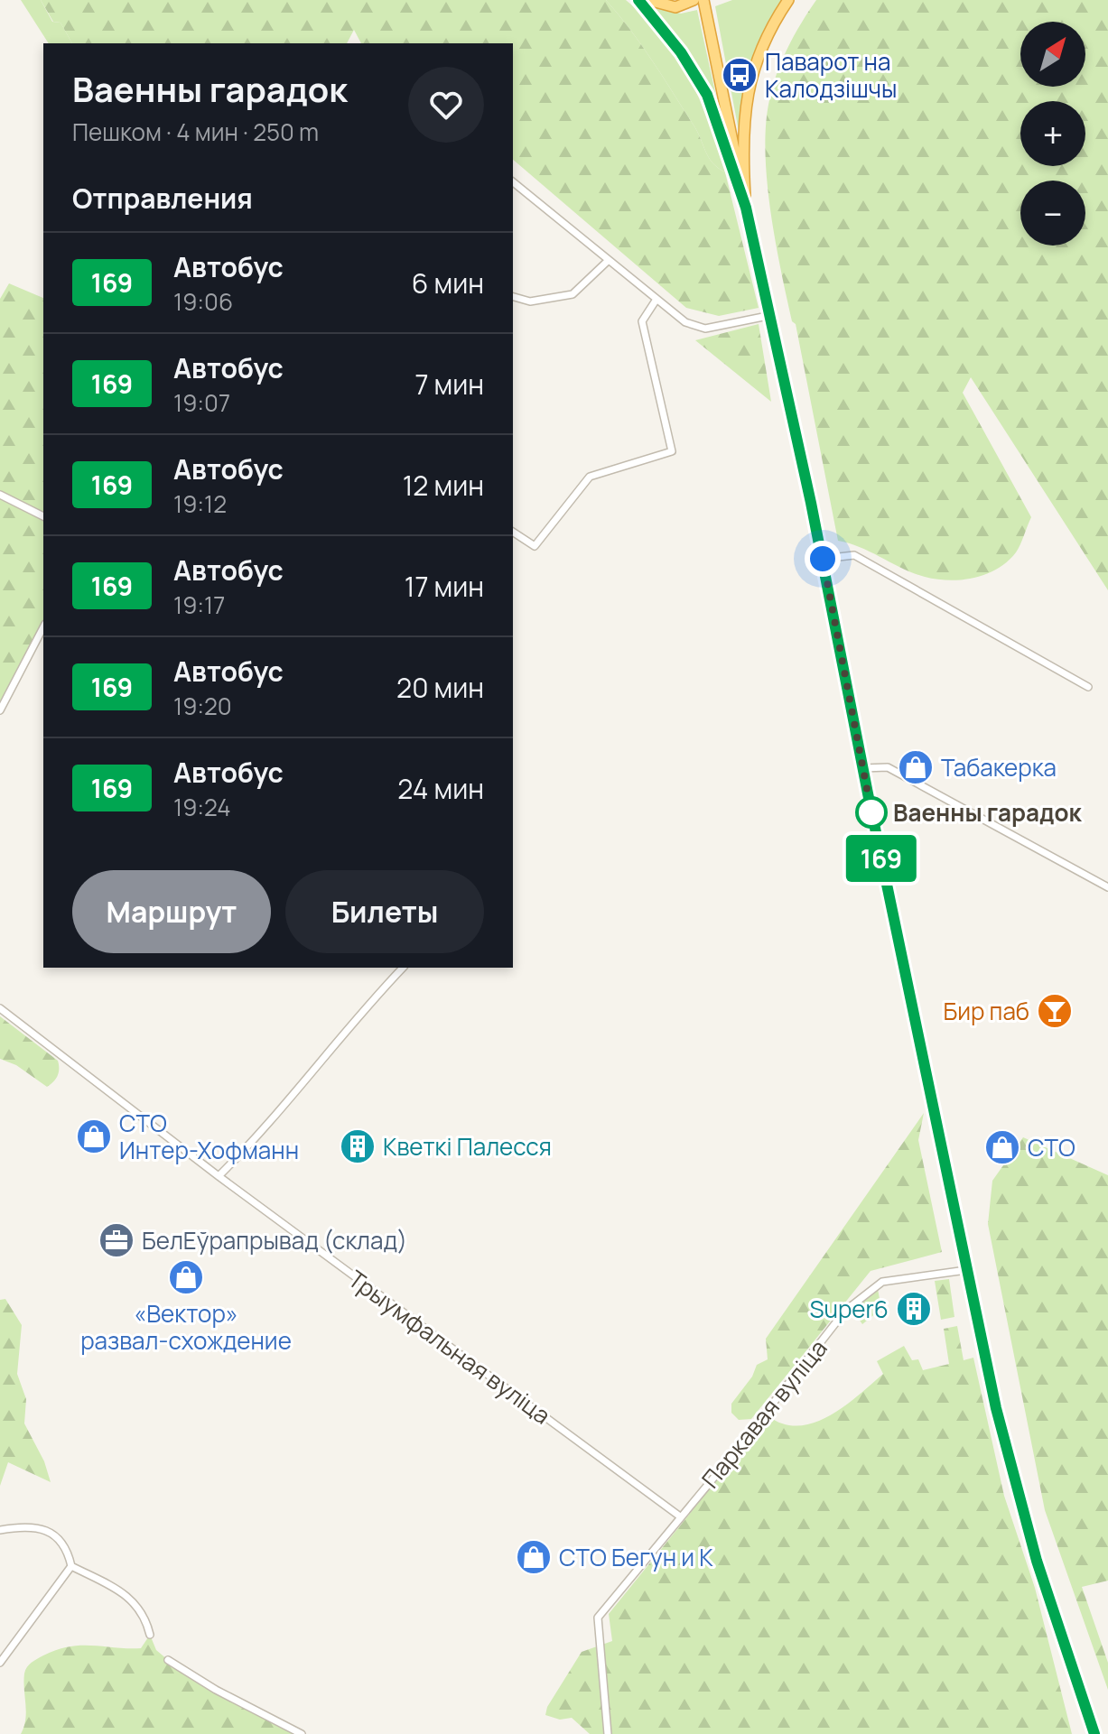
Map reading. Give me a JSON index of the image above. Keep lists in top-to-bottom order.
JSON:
{
  "streets": {
    "street": ["Трыумфальная вуліца", "Паркавая вуліца"]
  },
  "crossings": [
    ["Трыумфальная вуліца", "Паркавая вуліца"]
  ],
  "places": {
    "bus stop": ["Паварот на Калодзішчы"],
    "shop": [
      "Табакерка",
      "СТО Интер-Хофманн",
      "СТО",
      "«Вектор» развал-схождение",
      "СТО Бегун и К"
    ],
    "other": ["Ваенны гарадок"],
    "bar": ["Бир паб"],
    "building": ["Кветкі Палесся", "Super6"],
    "office": ["БелЕўрапрывад (склад)"]
  },
  "lines": ["bus line 169"],
  "north": "top right",
  "page": {
    "on_map": "169",
    "map_buttons": ["+", "−"],
    "heading": [
      ["Ваенны гарадок", "Пешком · 4 мин · 250 m"],
      "Отправления"
    ],
    "list": [
      {
        "mark": "169",
        "name": "Автобус",
        "note": "19:06",
        "value": "6 мин"
      },
      {
        "mark": "169",
        "name": "Автобус",
        "note": "19:07",
        "value": "7 мин"
      },
      {
        "mark": "169",
        "name": "Автобус",
        "note": "19:12",
        "value": "12 мин"
      },
      {
        "mark": "169",
        "name": "Автобус",
        "note": "19:17",
        "value": "17 мин"
      },
      {
        "mark": "169",
        "name": "Автобус",
        "note": "19:20",
        "value": "20 мин"
      },
      {
        "mark": "169",
        "name": "Автобус",
        "note": "19:24",
        "value": "24 мин"
      }
    ],
    "buttons": ["Маршрут", "Билеты"]
  }
}
